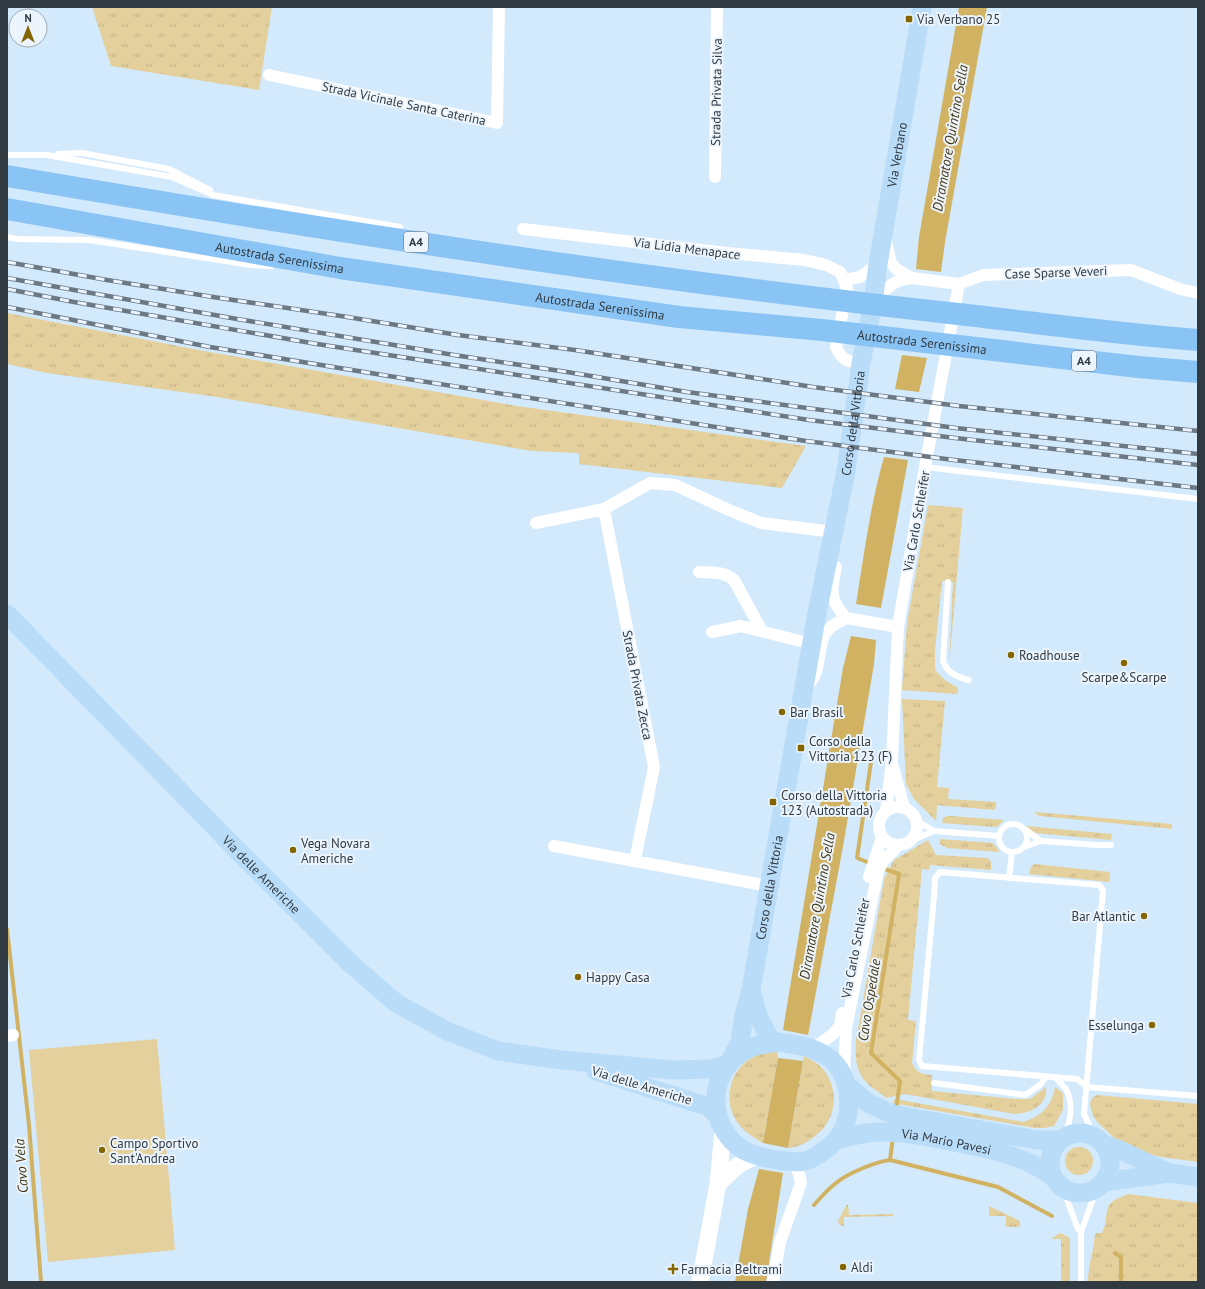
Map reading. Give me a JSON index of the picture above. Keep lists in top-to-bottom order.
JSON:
{
  "streets": {
    "highway": ["A4", "Autostrada Serenissima"],
    "main road": [
      "Via Verbano",
      "Corso della Vittoria",
      "Via delle Americhe",
      "Via Mario Pavesi"
    ],
    "street": [
      "Strada Privata Silva",
      "Strada Vicinale Santa Caterina",
      "Via Lidia Menapace",
      "Case Sparse Veveri",
      "Via Carlo Schleifer",
      "Strada Privata Zecca"
    ]
  },
  "crossings": [
    ["Via Verbano", "Case Sparse Veveri"],
    ["Via Verbano", "Corso della Vittoria"],
    ["Case Sparse Veveri", "Corso della Vittoria"],
    ["Case Sparse Veveri", "Via Carlo Schleifer"],
    ["Corso della Vittoria", "Via Carlo Schleifer"],
    ["Corso della Vittoria", "Via delle Americhe"],
    ["Corso della Vittoria", "Via Mario Pavesi"],
    ["Via Carlo Schleifer", "Via delle Americhe"],
    ["Via Carlo Schleifer", "Via Mario Pavesi"],
    ["Via delle Americhe", "Via Mario Pavesi"]
  ],
  "water": ["Diramatore Quintino Sella", "Cavo Ospedale", "Cavo Vela"],
  "places": {
    "transit": ["Via Verbano 25", "Corso della Vittoria 123 (F)", "Corso della Vittoria 123 (Autostrada)"],
    "other": [
      "Roadhouse",
      "Scarpe&Scarpe",
      "Bar Brasil",
      "Vega Novara Americhe",
      "Bar Atlantic",
      "Happy Casa",
      "Esselunga",
      "Campo Sportivo Sant'Andrea",
      "Aldi"
    ],
    "health": ["Farmacia Beltrami"]
  },
  "north": "top"
}
